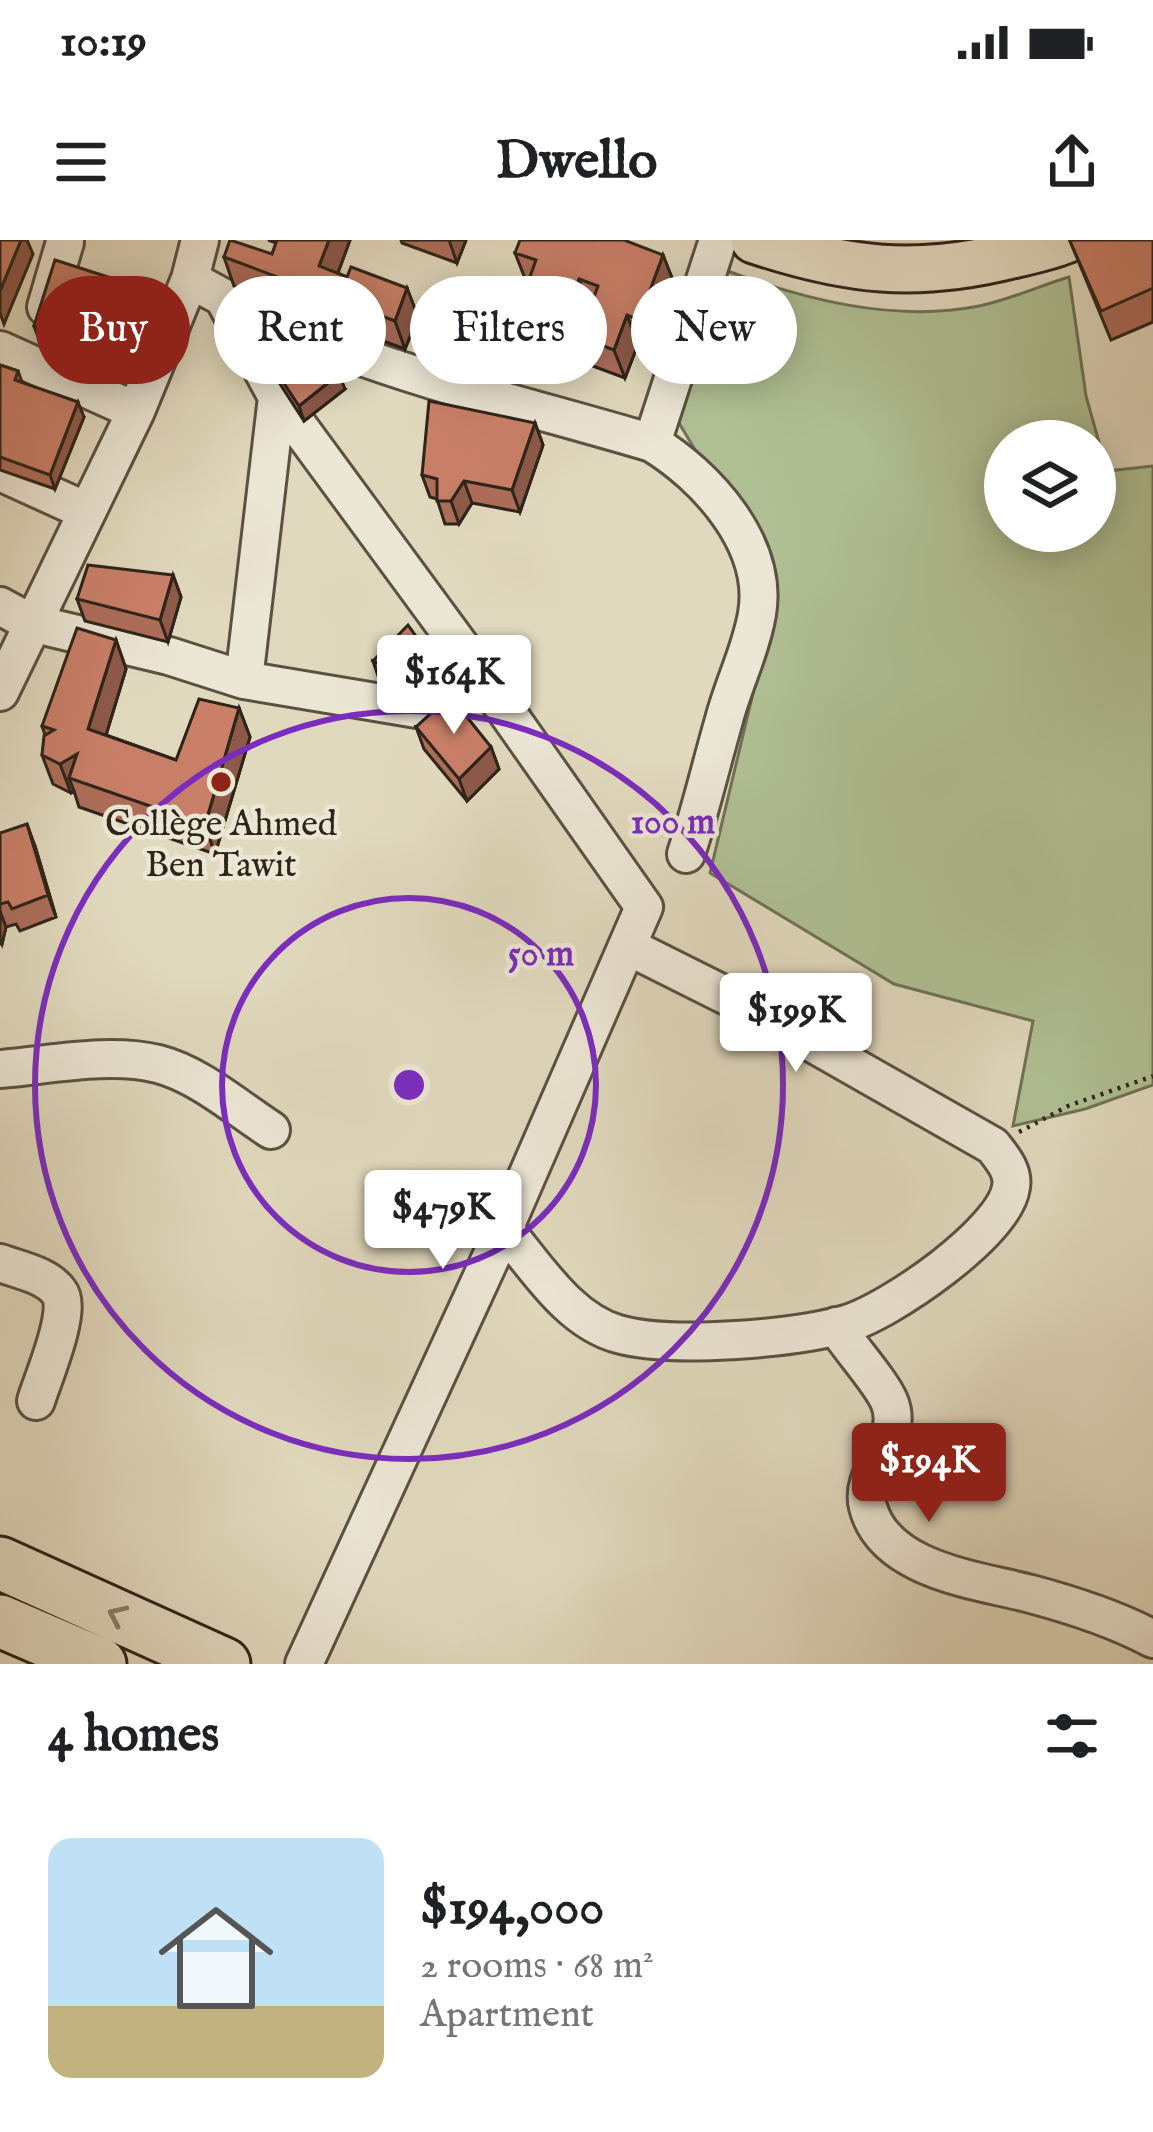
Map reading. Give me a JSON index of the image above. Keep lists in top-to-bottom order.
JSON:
{
  "places": ["Collège Ahmed Ben Tawit"],
  "page": {
    "status": "10:19",
    "header": "Dwello",
    "chip": [
      "Buy",
      "Rent",
      "Filters",
      "New"
    ],
    "price": [
      "$164K",
      "$199K",
      "$479K",
      "$194K"
    ],
    "heading": "4 homes",
    "list": [
      {
        "name": "$194,000",
        "note": "2 rooms · 68 m² · Apartment"
      }
    ]
  },
  "rings": ["100 m", "50 m"]
}
